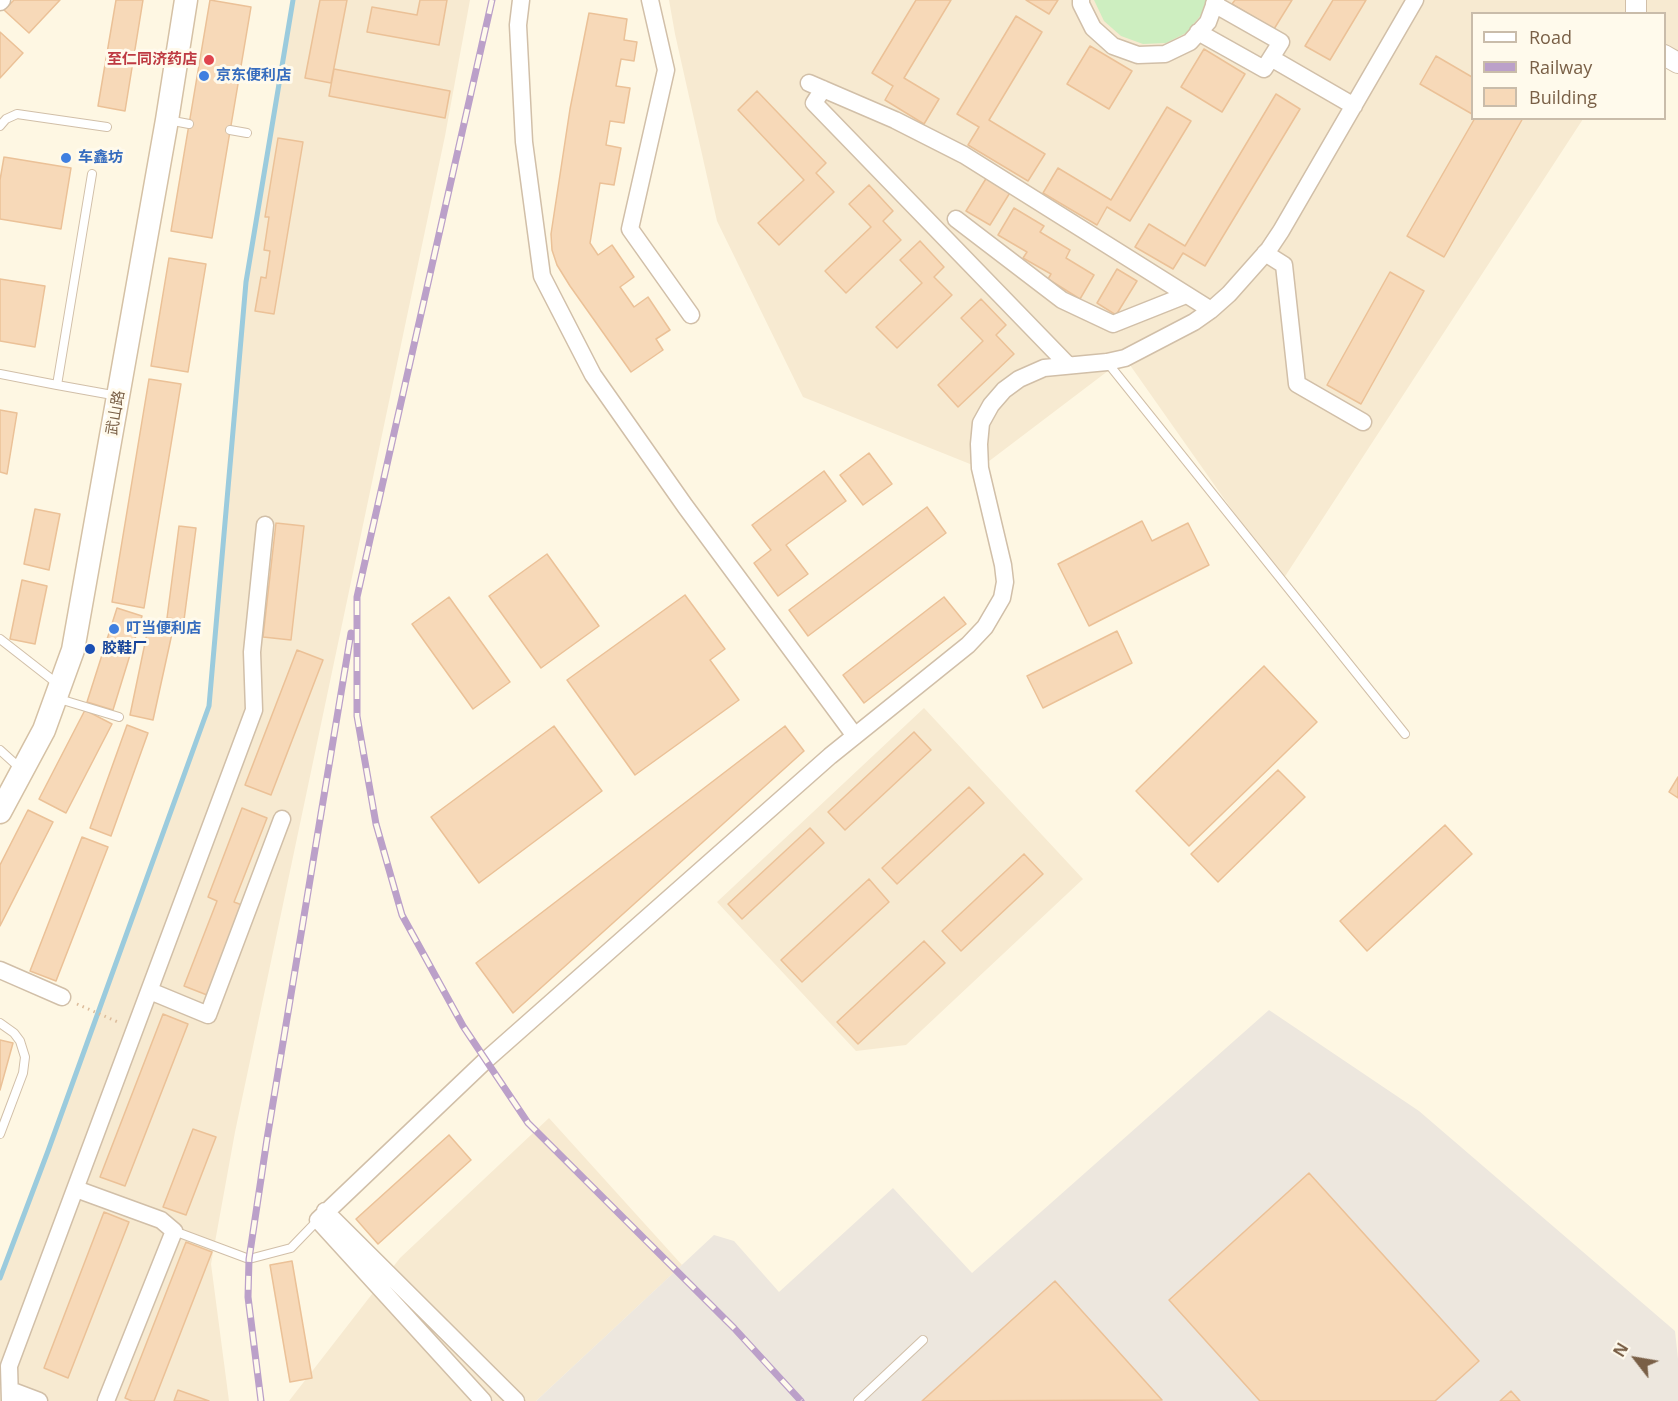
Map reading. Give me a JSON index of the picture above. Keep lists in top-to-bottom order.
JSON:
{
  "streets": {
    "main road": ["武山路"]
  },
  "places": [
    "至仁同济药店",
    "京东便利店",
    "车鑫坊",
    "叮当便利店",
    "胶鞋厂"
  ],
  "legend": ["Road", "Railway", "Building"],
  "north": "top left"
}
